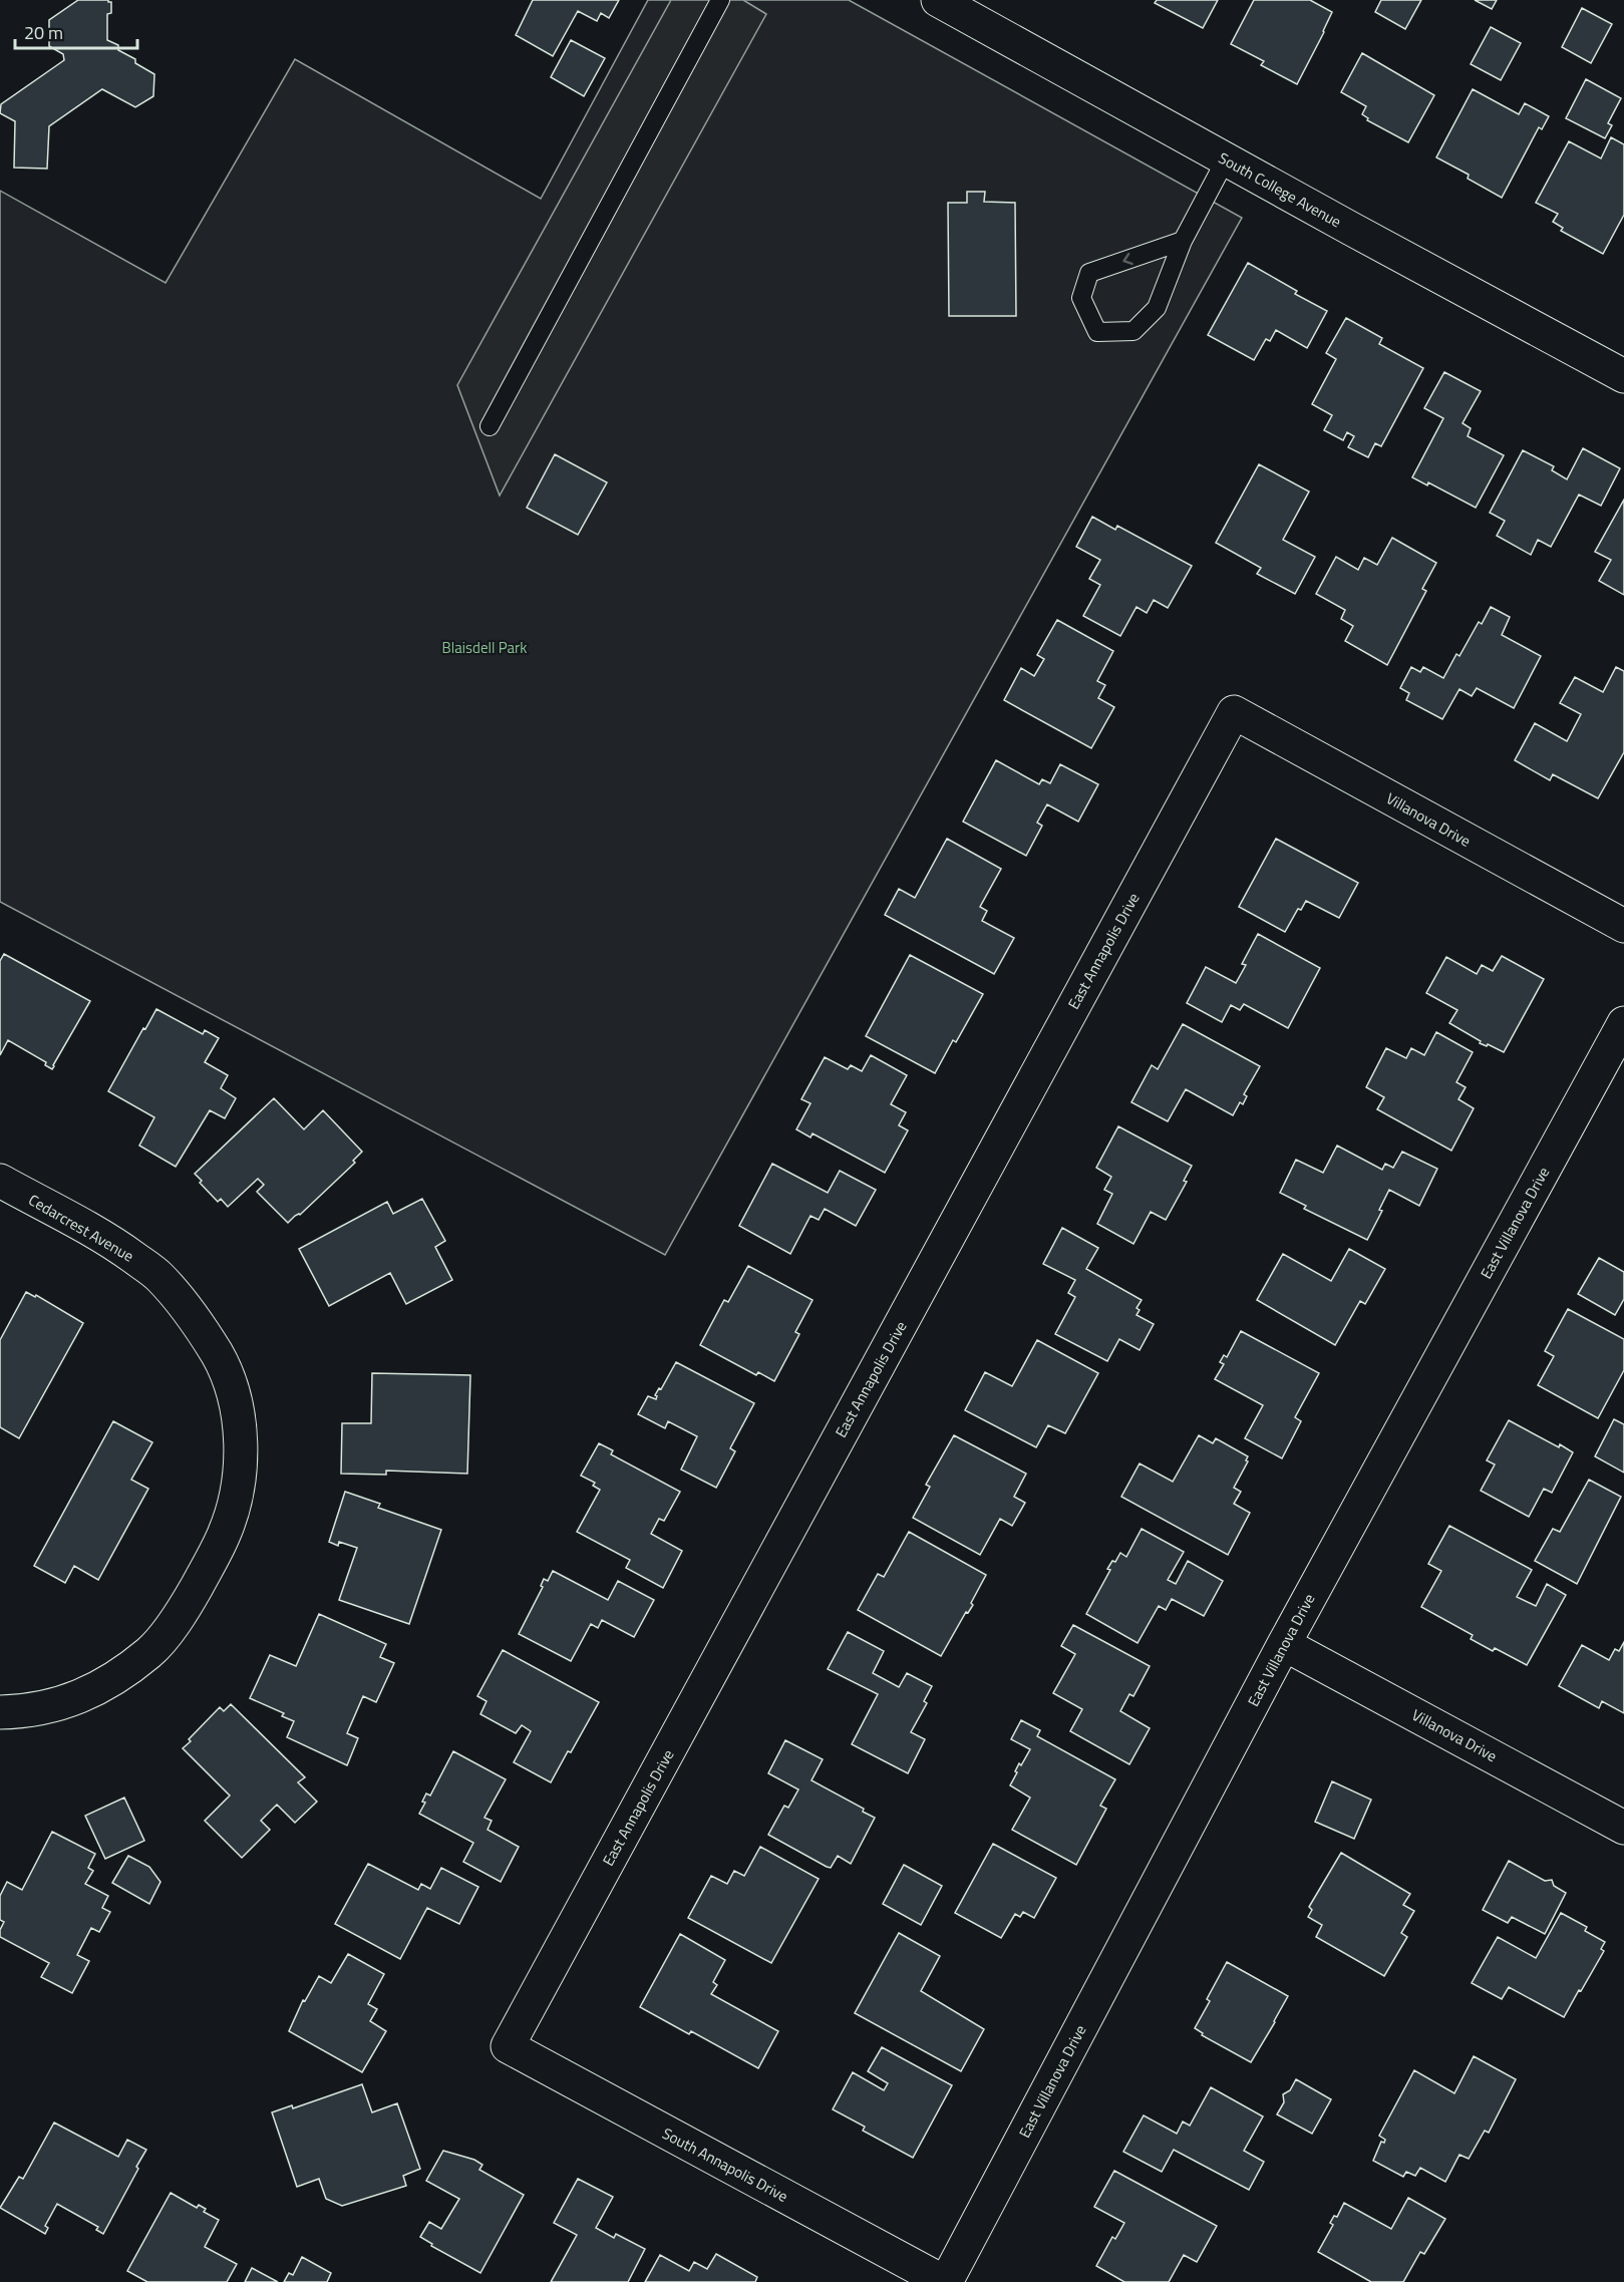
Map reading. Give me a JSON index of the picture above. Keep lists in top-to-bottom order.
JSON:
{
  "streets": {
    "street": [
      "South College Avenue",
      "Villanova Drive",
      "East Annapolis Drive",
      "East Villanova Drive",
      "Cedarcrest Avenue",
      "South Annapolis Drive"
    ]
  },
  "crossings": [
    ["Villanova Drive", "East Annapolis Drive"],
    ["Villanova Drive", "East Villanova Drive"],
    ["East Annapolis Drive", "South Annapolis Drive"],
    ["East Villanova Drive", "South Annapolis Drive"]
  ],
  "parks": ["Blaisdell Park"],
  "scale_bar": "20 m"
}
